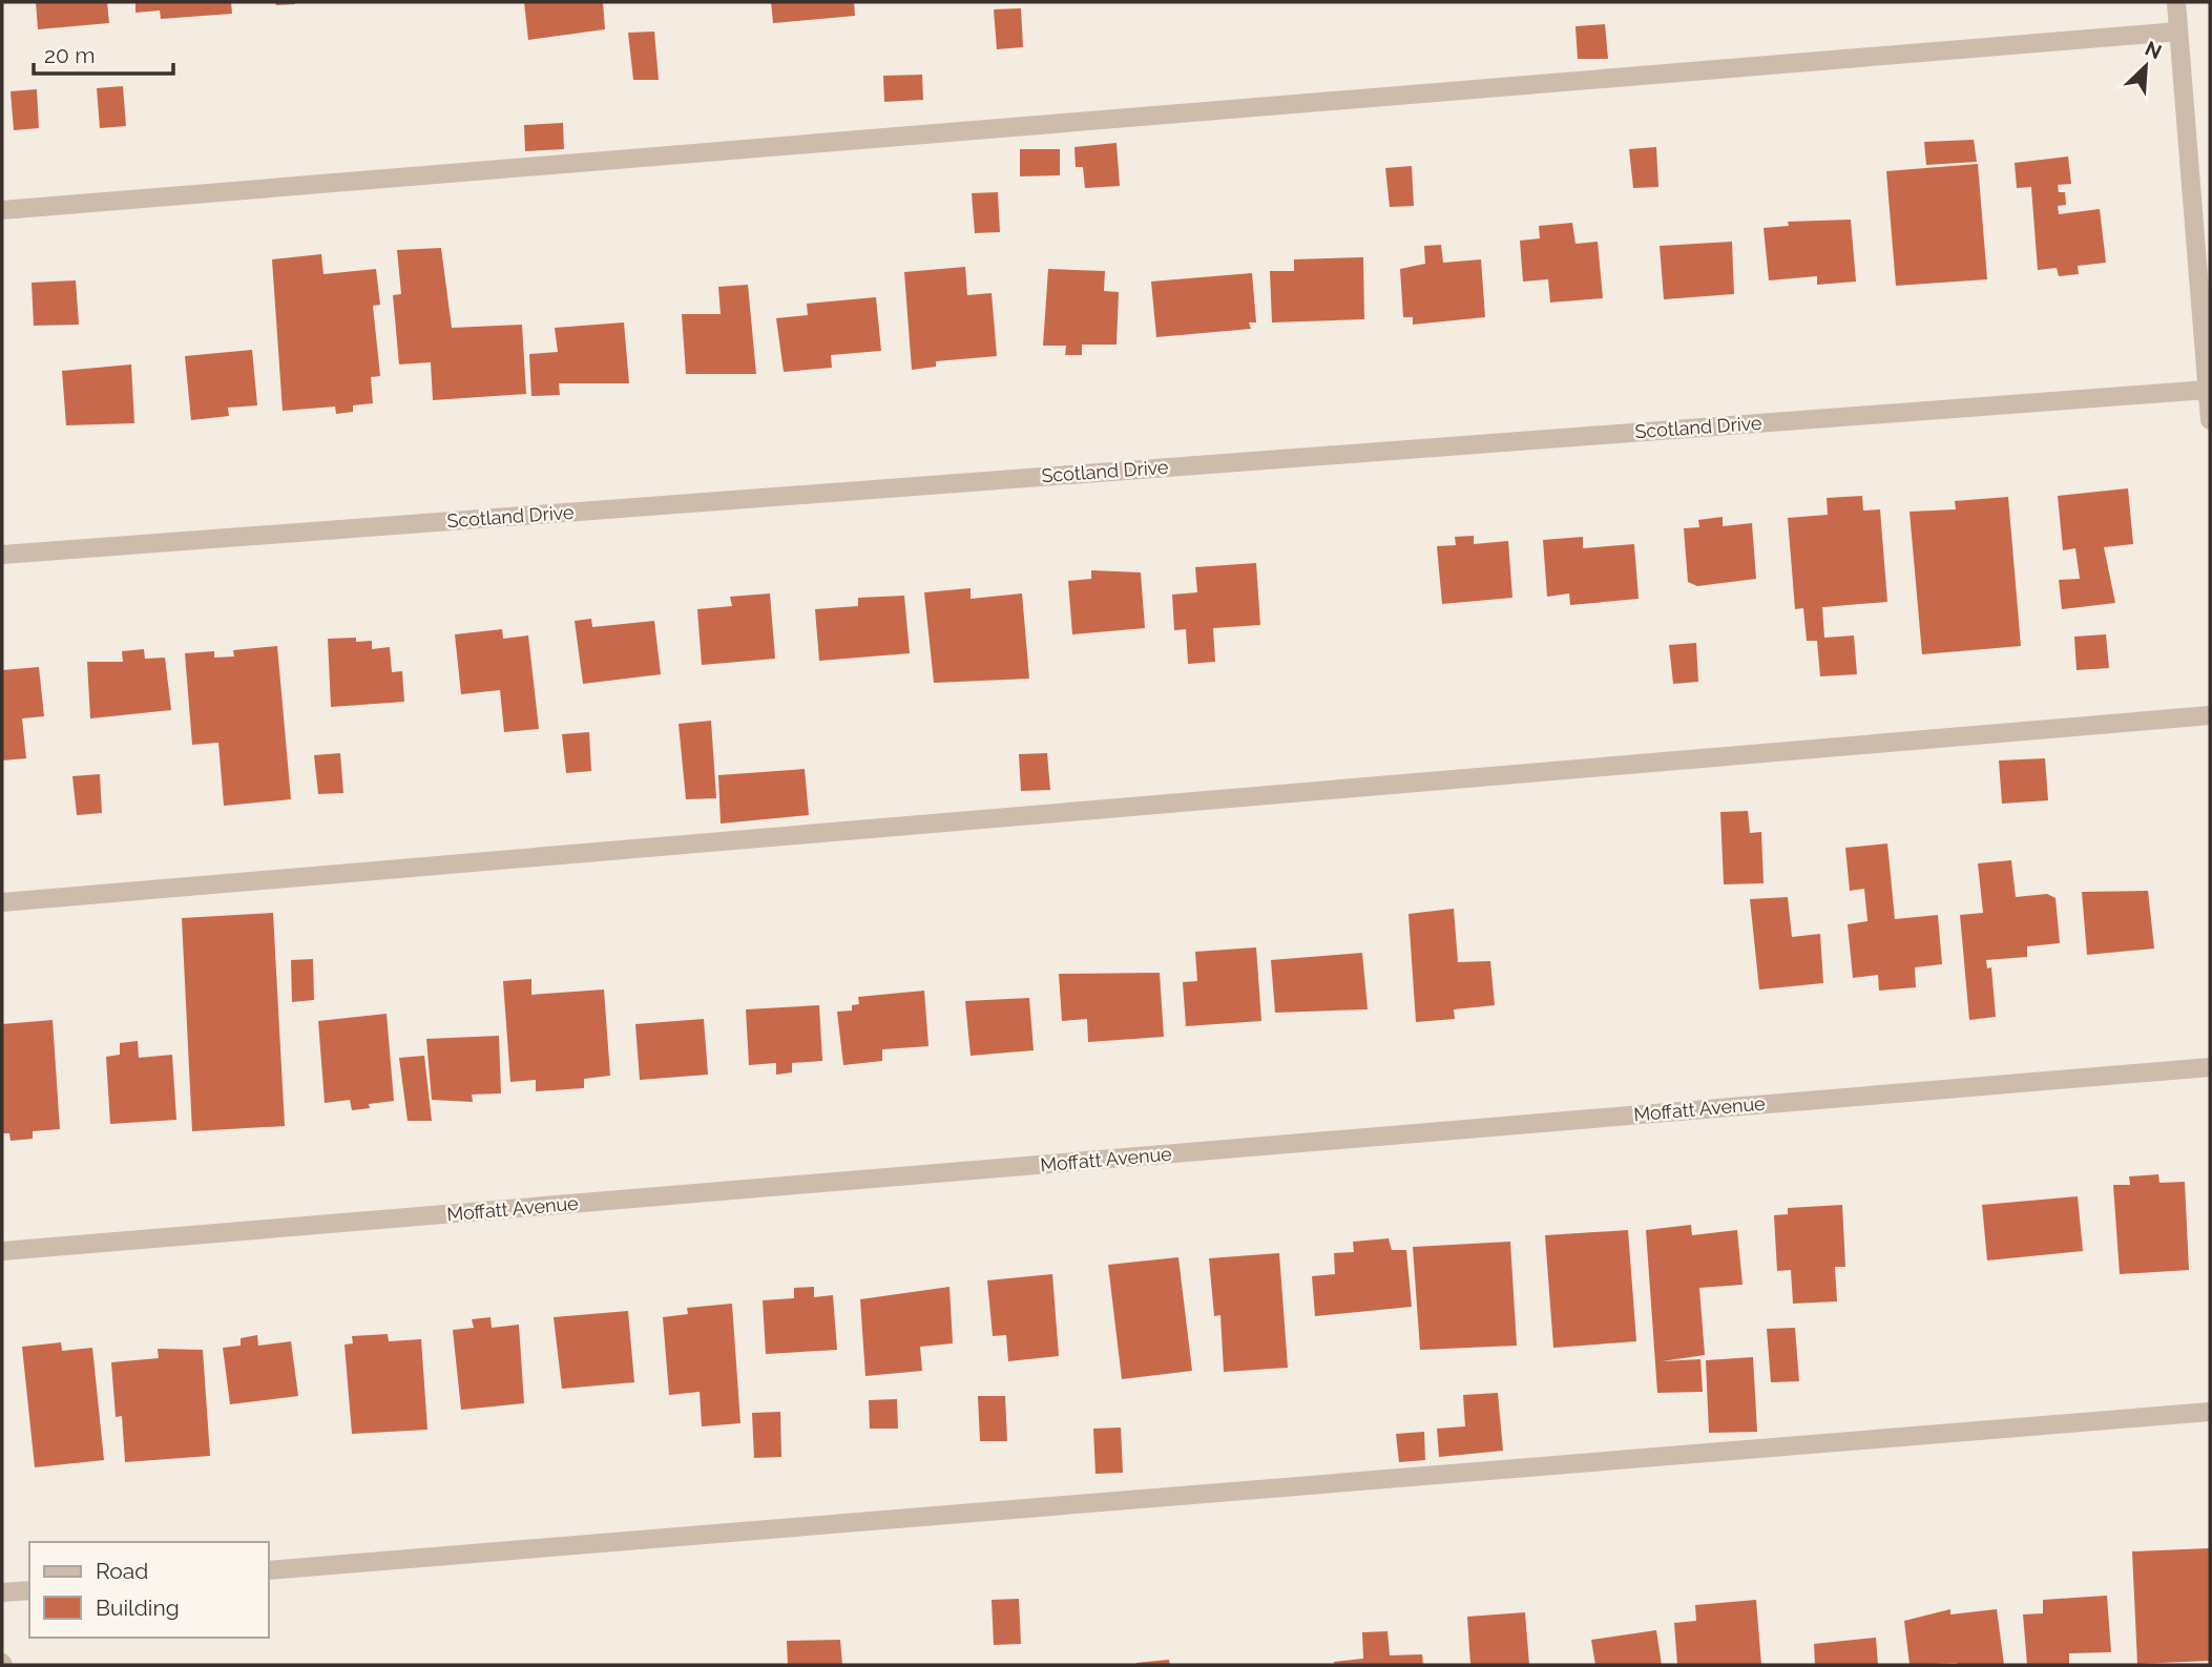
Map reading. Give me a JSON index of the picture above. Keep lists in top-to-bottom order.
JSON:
{
  "streets": {
    "street": ["Scotland Drive", "Moffatt Avenue"]
  },
  "legend": ["Road", "Building"],
  "scale_bar": "20 m",
  "north": "top right"
}
